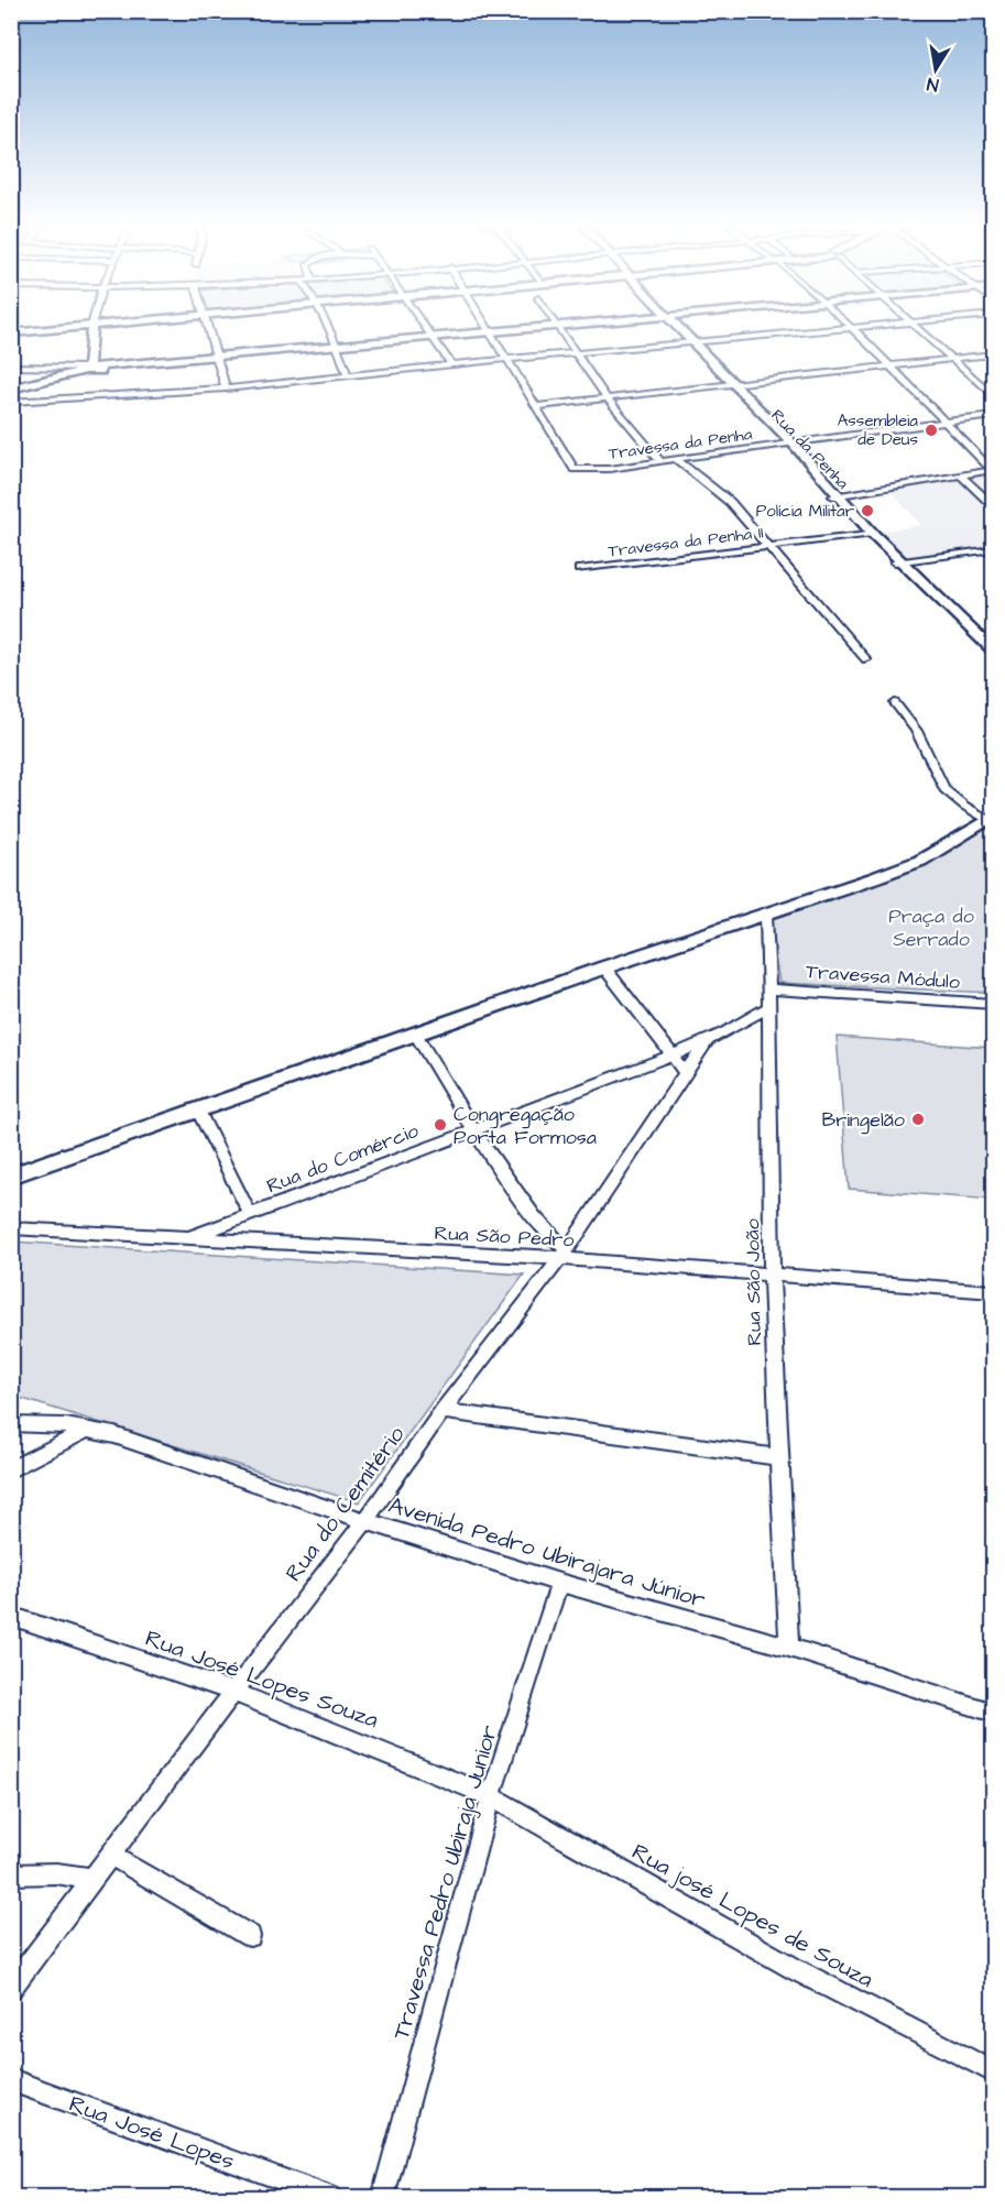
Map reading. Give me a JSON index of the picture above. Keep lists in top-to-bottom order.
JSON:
{
  "streets": {
    "street": [
      "Travessa da Penha",
      "Rua da Penha",
      "Travessa da Penha II",
      "Travessa Módulo",
      "Rua do Comércio",
      "Rua São Pedro",
      "Rua São João",
      "Rua do Cemitério",
      "Avenida Pedro Ubirajara Júnior",
      "Rua José Lopes Souza",
      "Travessa Pedro Ubiraja Junior",
      "Rua josé Lopes de Souza",
      "Rua José Lopes"
    ]
  },
  "crossings": [
    ["Travessa da Penha", "Rua da Penha"],
    ["Rua da Penha", "Travessa da Penha II"],
    ["Travessa Módulo", "Rua São João"],
    ["Rua do Comércio", "Rua São Pedro"],
    ["Rua do Comércio", "Rua São João"],
    ["Rua do Comércio", "Rua do Cemitério"],
    ["Rua São Pedro", "Rua São João"],
    ["Rua São Pedro", "Rua do Cemitério"],
    ["Rua São João", "Avenida Pedro Ubirajara Júnior"],
    ["Rua do Cemitério", "Avenida Pedro Ubirajara Júnior"],
    ["Rua do Cemitério", "Rua José Lopes Souza"],
    ["Avenida Pedro Ubirajara Júnior", "Travessa Pedro Ubiraja Junior"],
    ["Rua José Lopes Souza", "Travessa Pedro Ubiraja Junior"],
    ["Rua José Lopes Souza", "Rua josé Lopes de Souza"],
    ["Travessa Pedro Ubiraja Junior", "Rua josé Lopes de Souza"]
  ],
  "parks": ["Praça do Serrado"],
  "places": [
    "Assembleia de Deus",
    "Polícia Militar",
    "Bringelão",
    "Congregação Porta Formosa"
  ],
  "north": "bottom"
}
